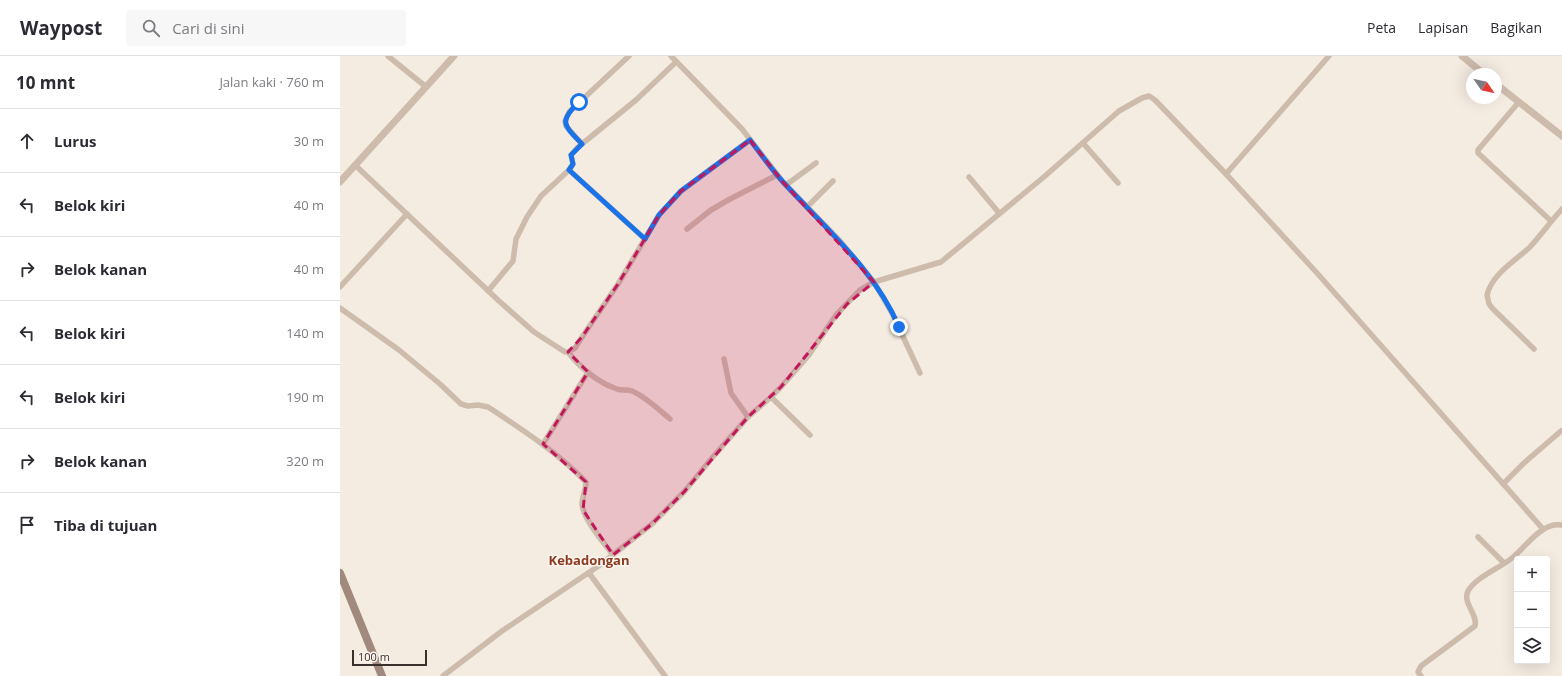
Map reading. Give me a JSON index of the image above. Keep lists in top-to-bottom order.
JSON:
{
  "districts": ["Kebadongan"],
  "scale_bar": "100 m",
  "north": "bottom right",
  "page": {
    "header": "Waypost",
    "search": "Cari di sini",
    "nav": ["Peta", "Lapisan", "Bagikan"],
    "heading": ["10 mnt", "Jalan kaki · 760 m"],
    "list": [
      ["Lurus", "30 m"],
      ["Belok kiri", "40 m"],
      ["Belok kanan", "40 m"],
      ["Belok kiri", "140 m"],
      ["Belok kiri", "190 m"],
      ["Belok kanan", "320 m"],
      "Tiba di tujuan"
    ],
    "map_buttons": ["+", "−"],
    "scale": "100 m"
  }
}
